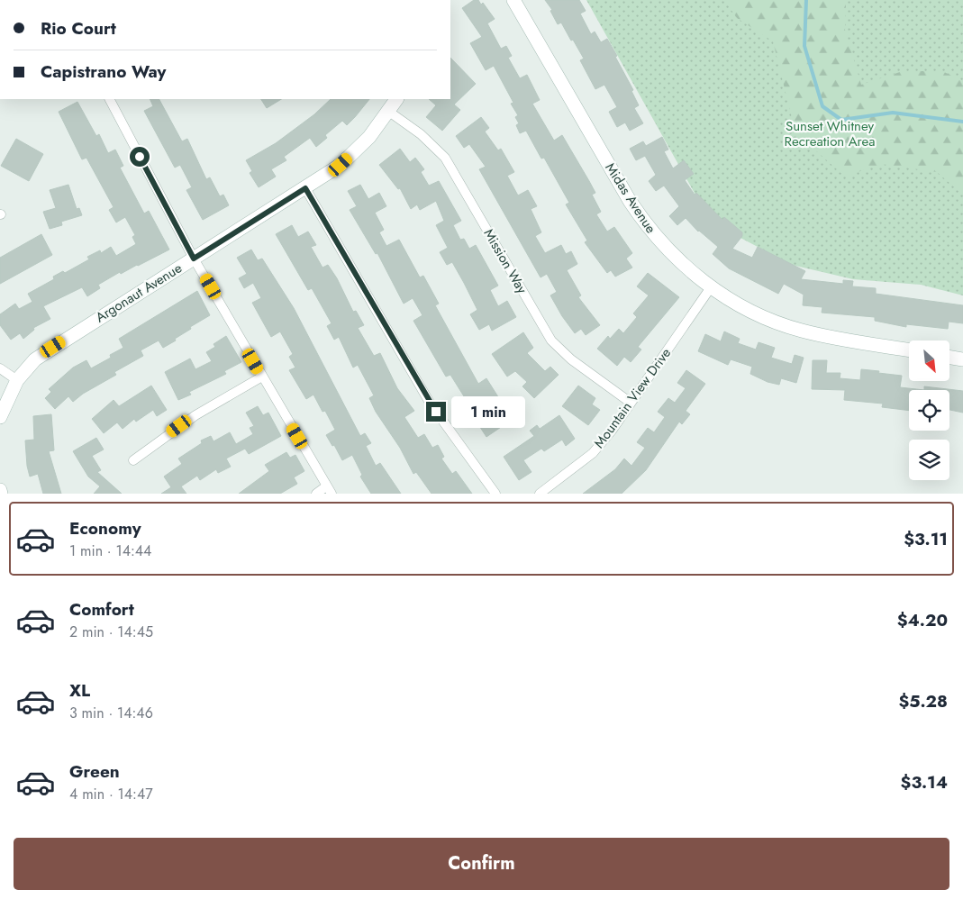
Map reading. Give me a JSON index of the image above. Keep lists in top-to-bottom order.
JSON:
{
  "streets": {
    "street": [
      "Midas Avenue",
      "Mission Way",
      "Argonaut Avenue",
      "Mountain View Drive"
    ]
  },
  "crossings": [
    ["Midas Avenue", "Mountain View Drive"],
    ["Mission Way", "Argonaut Avenue"],
    ["Mission Way", "Mountain View Drive"]
  ],
  "parks": ["Sunset Whitney Recreation Area"],
  "north": "bottom right",
  "page": {
    "banner": ["Rio Court", "Capistrano Way"],
    "bubble": "1 min",
    "list": [
      {
        "name": "Economy",
        "note": "1 min · 14:44",
        "value": "$3.11"
      },
      {
        "name": "Comfort",
        "note": "2 min · 14:45",
        "value": "$4.20"
      },
      {
        "name": "XL",
        "note": "3 min · 14:46",
        "value": "$5.28"
      },
      {
        "name": "Green",
        "note": "4 min · 14:47",
        "value": "$3.14"
      }
    ],
    "buttons": "Confirm"
  }
}
